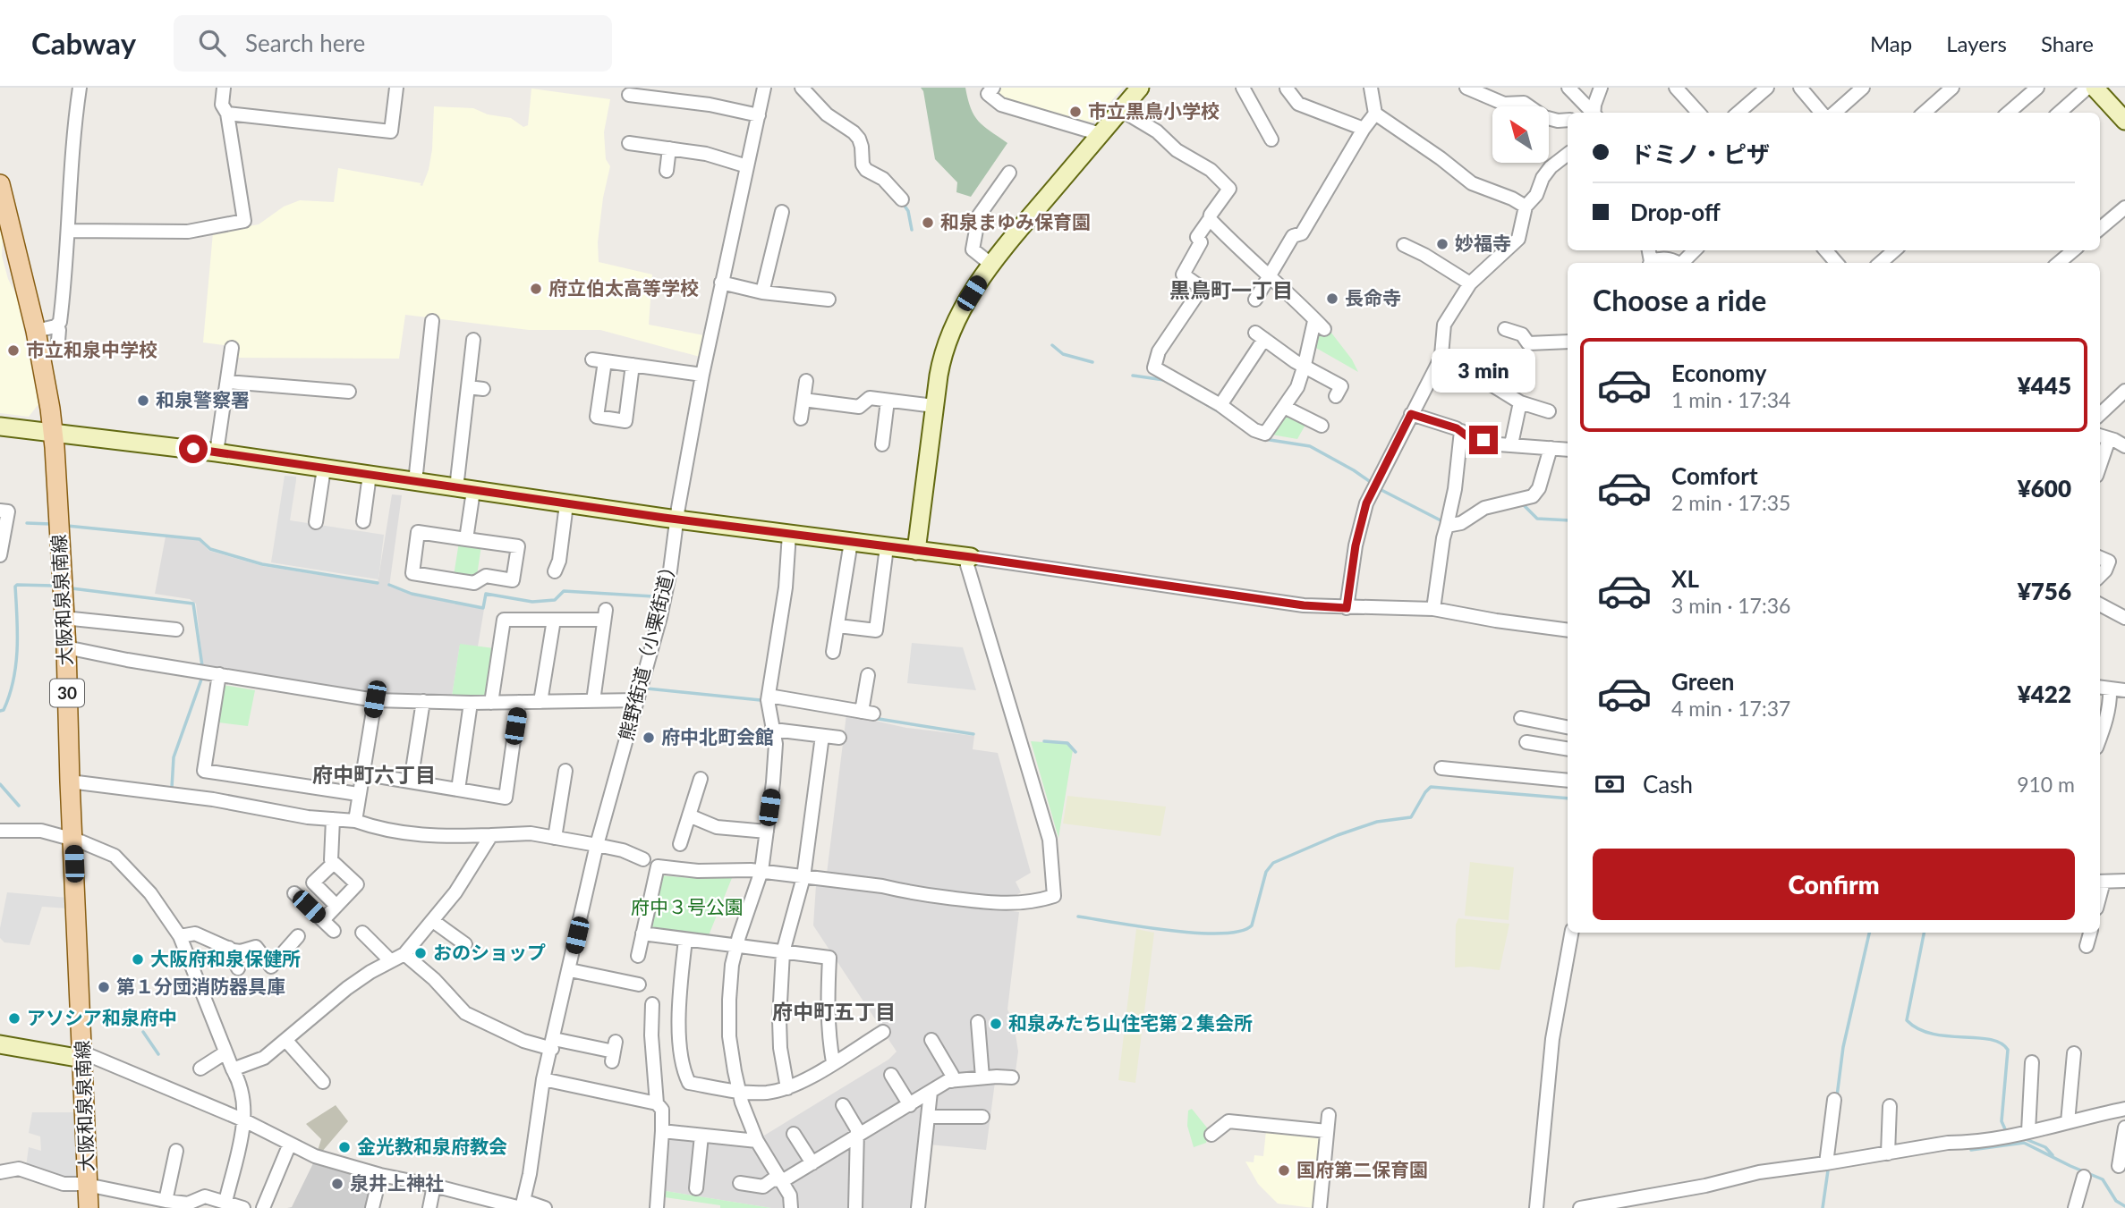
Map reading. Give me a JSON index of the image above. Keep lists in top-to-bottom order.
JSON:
{
  "streets": {
    "main road": ["大阪和泉泉南線", "30"],
    "street": ["熊野街道（小栗街道）"]
  },
  "districts": ["黒鳥町一丁目", "府中町六丁目", "府中町五丁目"],
  "parks": ["府中３号公園"],
  "places": [
    "市立黒鳥小学校",
    "和泉まゆみ保育園",
    "妙福寺",
    "府立伯太高等学校",
    "長命寺",
    "市立和泉中学校",
    "和泉警察署",
    "府中北町会館",
    "おのショップ",
    "大阪府和泉保健所",
    "第１分団消防器具庫",
    "アソシア和泉府中",
    "和泉みたち山住宅第２集会所",
    "金光教和泉府教会",
    "国府第二保育園",
    "泉井上神社"
  ],
  "north": "top left",
  "page": {
    "header": "Cabway",
    "search": "Search here",
    "nav": ["Map", "Layers", "Share"],
    "banner": ["ドミノ・ピザ", "Drop-off"],
    "heading": "Choose a ride",
    "list": [
      {
        "name": "Economy",
        "note": "1 min · 17:34",
        "value": "¥445"
      },
      {
        "name": "Comfort",
        "note": "2 min · 17:35",
        "value": "¥600"
      },
      {
        "name": "XL",
        "note": "3 min · 17:36",
        "value": "¥756"
      },
      {
        "name": "Green",
        "note": "4 min · 17:37",
        "value": "¥422"
      }
    ],
    "bubble": "3 min",
    "pay": ["Cash", "910 m"],
    "buttons": "Confirm"
  }
}
